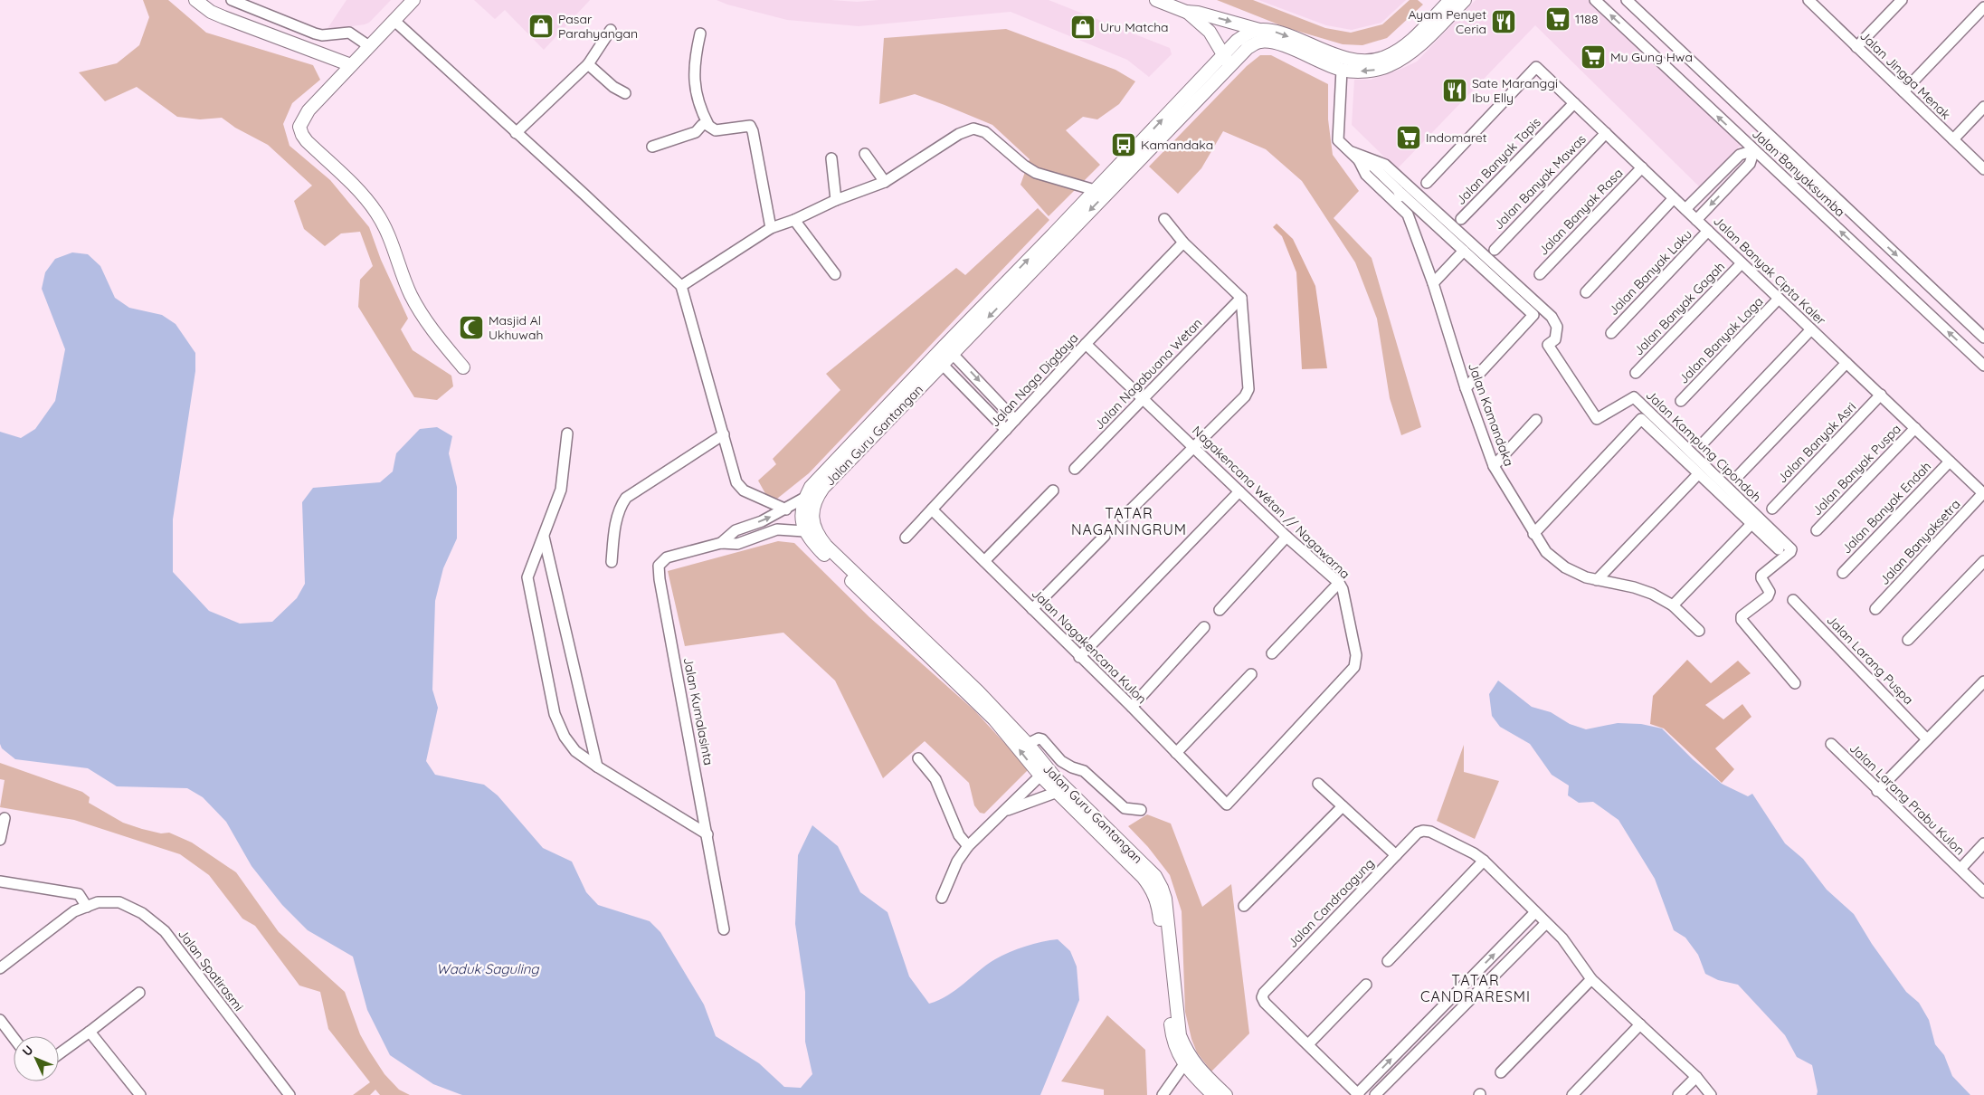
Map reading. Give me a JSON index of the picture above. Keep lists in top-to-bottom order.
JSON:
{
  "streets": {
    "street": [
      "Jalan Jingga Menak",
      "Jalan Banyak Tapis",
      "Jalan Banyaksumba",
      "Jalan Banyak Mawas",
      "Jalan Banyak Rasa",
      "Jalan Banyak Cipta Kaler",
      "Jalan Banyak Laku",
      "Jalan Banyak Gagah",
      "Jalan Banyak Laga",
      "Jalan Nagabuana Wetan",
      "Jalan Naga Digdaya",
      "Jalan Kamandaka",
      "Jalan Guru Gantangan",
      "Jalan Banyak Asri",
      "Jalan Kampung Cipondoh",
      "Jalan Banyak Puspa",
      "Nagakencana Wétan // Nagawarna",
      "Jalan Banyak Endah",
      "Jalan Banyaksetra",
      "Jalan Nagakencana Kulon",
      "Jalan Larang Puspa",
      "Jalan Kumalasinta",
      "Jalan Larang Prabu Kulon",
      "Jalan Candraagung",
      "Jalan Spatirasmi"
    ]
  },
  "crossings": [
    ["Jalan Banyak Tapis", "Jalan Banyak Cipta Kaler"],
    ["Jalan Banyak Mawas", "Jalan Banyak Cipta Kaler"],
    ["Jalan Banyak Rasa", "Jalan Banyak Cipta Kaler"],
    ["Jalan Banyak Cipta Kaler", "Jalan Banyak Laku"],
    ["Jalan Banyak Cipta Kaler", "Jalan Banyak Gagah"],
    ["Jalan Banyak Cipta Kaler", "Jalan Banyak Laga"],
    ["Jalan Banyak Cipta Kaler", "Jalan Banyak Asri"],
    ["Jalan Banyak Cipta Kaler", "Jalan Banyak Puspa"],
    ["Jalan Banyak Cipta Kaler", "Jalan Banyak Endah"],
    ["Jalan Banyak Cipta Kaler", "Jalan Banyaksetra"],
    ["Jalan Nagabuana Wetan", "Nagakencana Wétan // Nagawarna"],
    ["Jalan Naga Digdaya", "Nagakencana Wétan // Nagawarna"],
    ["Jalan Naga Digdaya", "Jalan Nagakencana Kulon"],
    ["Jalan Kamandaka", "Jalan Guru Gantangan"],
    ["Jalan Kamandaka", "Jalan Kampung Cipondoh"],
    ["Nagakencana Wétan // Nagawarna", "Jalan Nagakencana Kulon"]
  ],
  "districts": ["TATAR NAGANINGRUM", "TATAR CANDRARESMI"],
  "water": ["Waduk Saguling"],
  "places": {
    "supermarket": ["1188", "Mu Gung Hwa", "Indomaret"],
    "restaurant": ["Ayam Penyet Ceria", "Sate Maranggi Ibu Elly"],
    "shop": ["Pasar Parahyangan", "Uru Matcha"],
    "bus stop": ["Kamandaka"],
    "mosque": ["Masjid Al Ukhuwah"]
  },
  "north": "top left"
}
